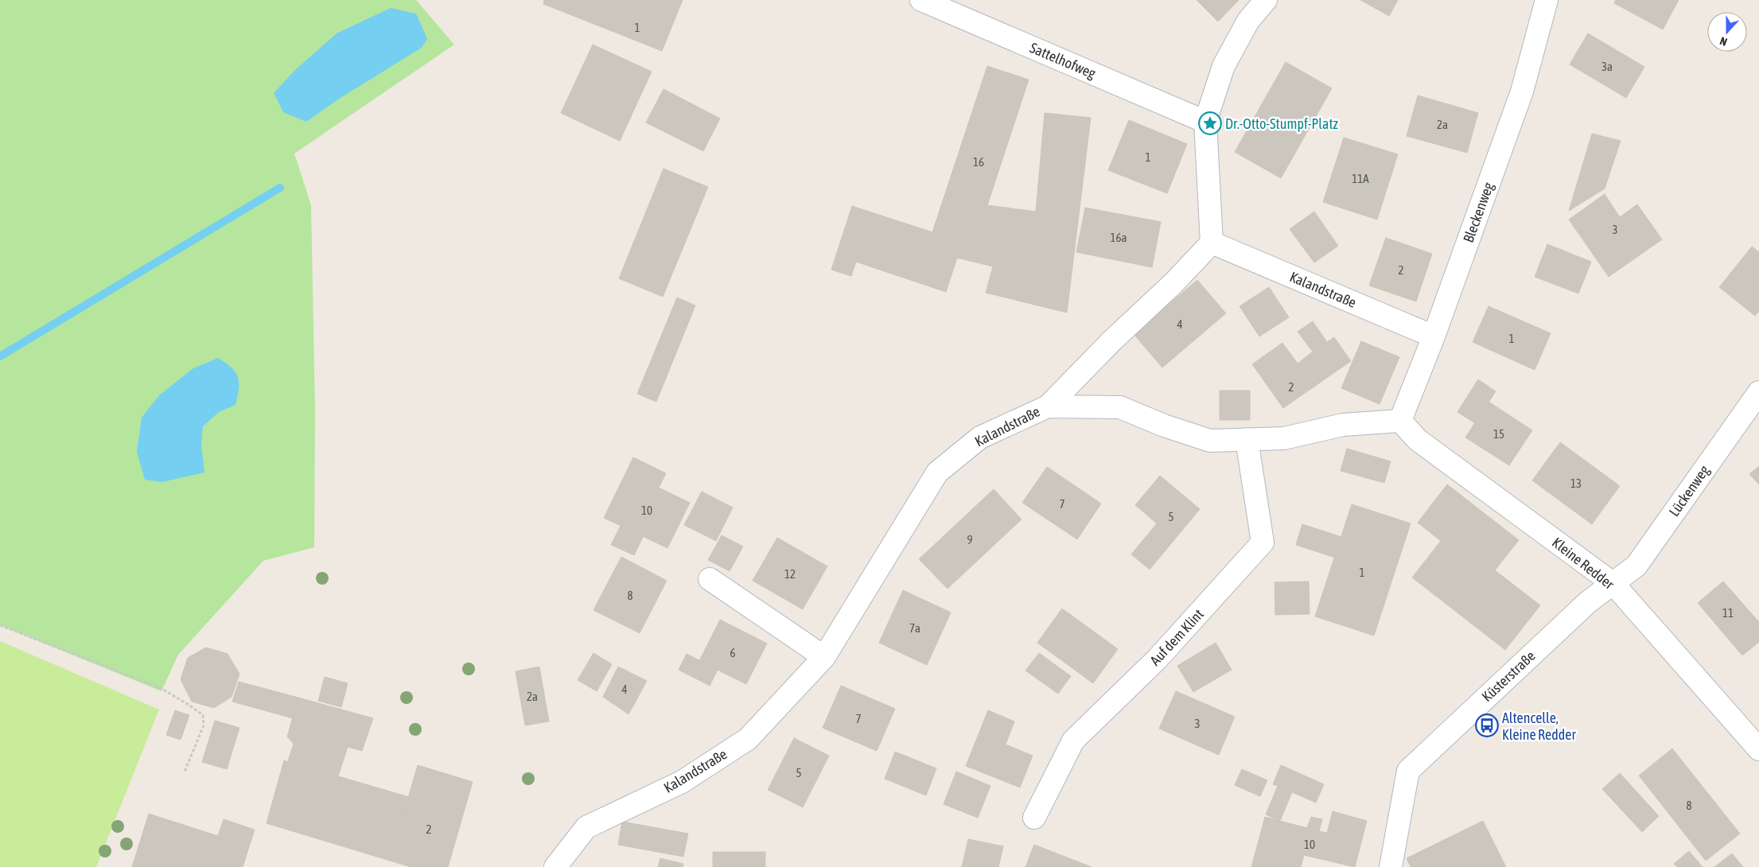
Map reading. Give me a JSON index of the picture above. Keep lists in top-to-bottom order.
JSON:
{
  "streets": {
    "street": [
      "Sattelhofweg",
      "Bleckenweg",
      "Kalandstraße",
      "Lückenweg",
      "Kleine Redder",
      "Auf dem Klint",
      "Küsterstraße"
    ]
  },
  "crossings": [
    ["Bleckenweg", "Kalandstraße"],
    ["Bleckenweg", "Kleine Redder"],
    ["Lückenweg", "Kleine Redder"],
    ["Lückenweg", "Küsterstraße"],
    ["Kleine Redder", "Küsterstraße"]
  ],
  "places": {
    "place": ["Dr.-Otto-Stumpf-Platz"],
    "bus stop": ["Altencelle, Kleine Redder"]
  },
  "house_numbers": [
    "1",
    "3a",
    "2a",
    "1",
    "16",
    "11A",
    "3",
    "16a",
    "2",
    "4",
    "1",
    "2",
    "15",
    "13",
    "7",
    "10",
    "5",
    "9",
    "1",
    "12",
    "8",
    "11",
    "7a",
    "6",
    "4",
    "2a",
    "7",
    "3",
    "5",
    "8",
    "2",
    "10"
  ],
  "north": "bottom"
}
